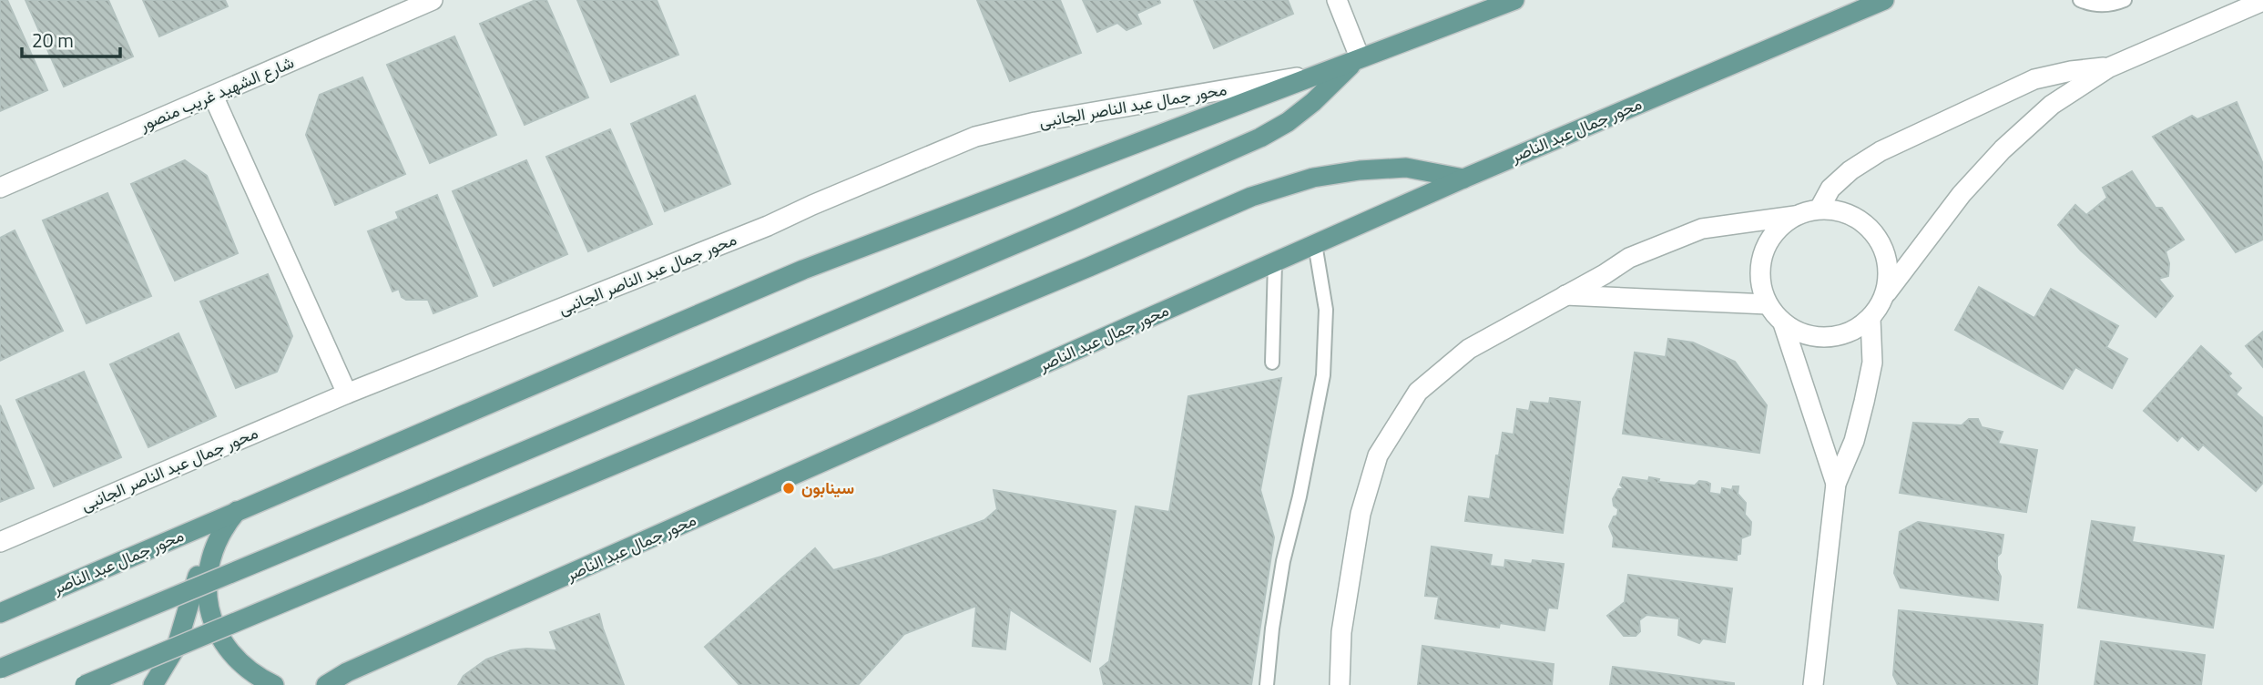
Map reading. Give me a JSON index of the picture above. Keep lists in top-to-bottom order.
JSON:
{
  "streets": {
    "main road": ["محور جمال عبد الناصر"],
    "street": ["شارع الشهيد غريب منصور", "محور جمال عبد الناصر الجانبى"]
  },
  "crossings": [
    ["محور جمال عبد الناصر الجانبى", "محور جمال عبد الناصر"]
  ],
  "places": ["سينابون"],
  "scale_bar": "20 m"
}
